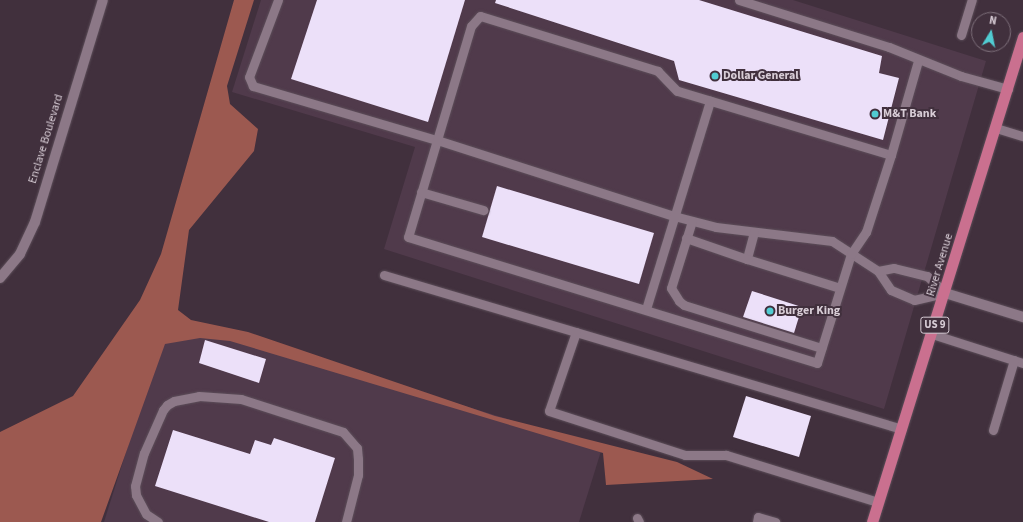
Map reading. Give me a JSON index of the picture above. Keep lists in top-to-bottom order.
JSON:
{
  "streets": {
    "highway": ["River Avenue", "US 9"],
    "street": ["Enclave Boulevard"]
  },
  "places": ["Dollar General", "M&T Bank", "Burger King"],
  "north": "top"
}
